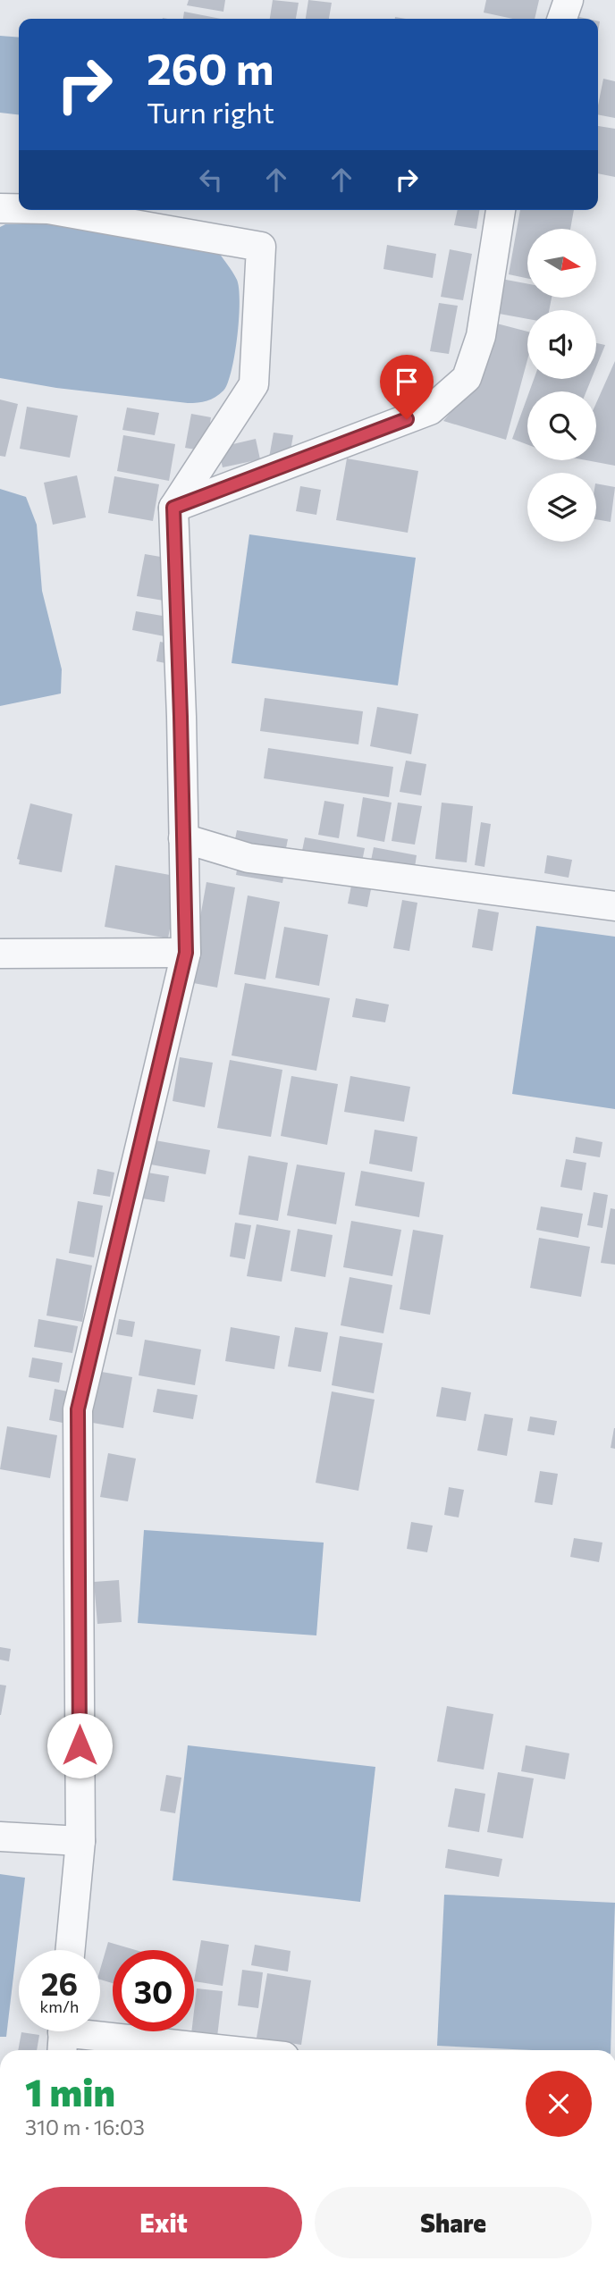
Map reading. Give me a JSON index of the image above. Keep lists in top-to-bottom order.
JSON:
{
  "north": "right",
  "page": {
    "turn": ["260 m", "Turn right"],
    "speed": "26 km/h",
    "limit": "30",
    "heading": ["1 min", "310 m · 16:03"],
    "buttons": ["Exit", "Share"]
  }
}
